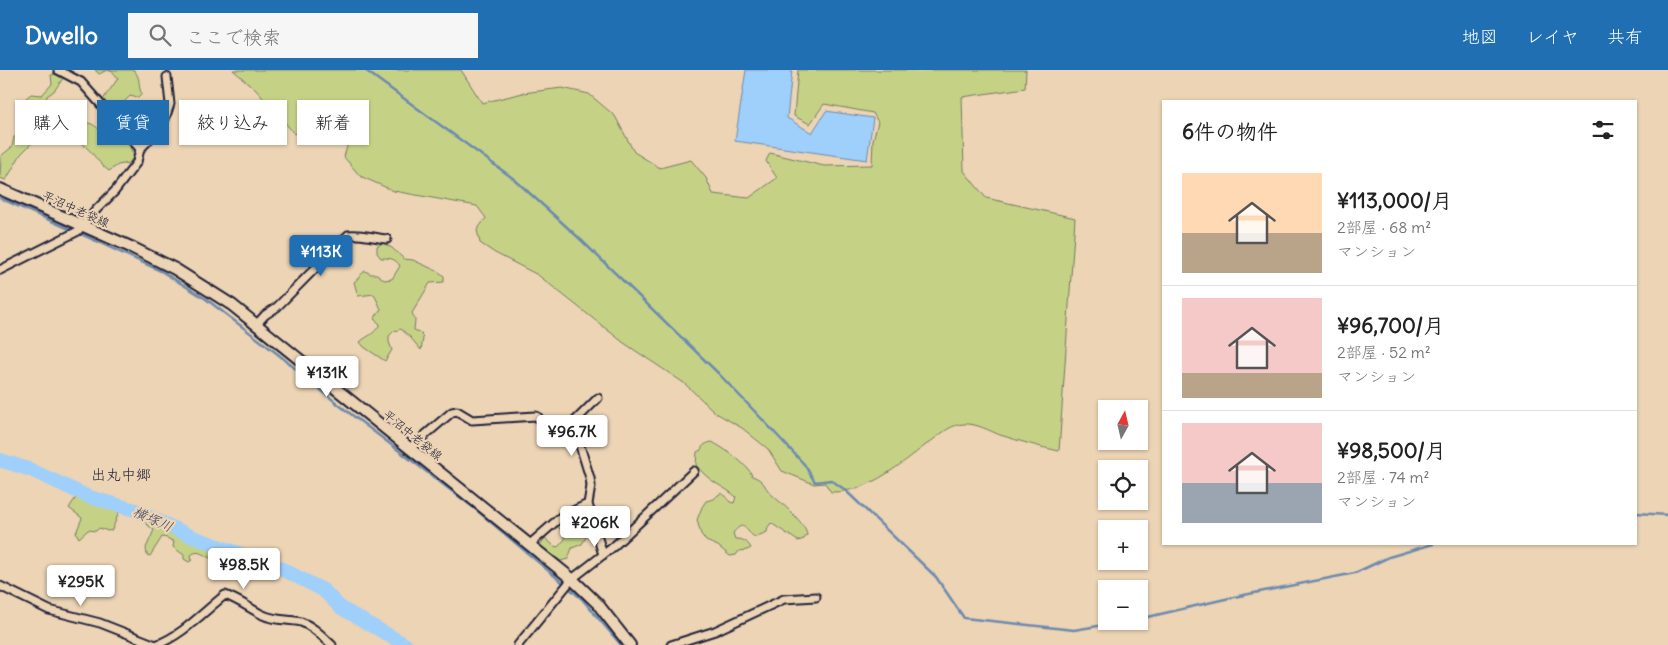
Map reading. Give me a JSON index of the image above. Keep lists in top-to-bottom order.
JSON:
{
  "streets": {
    "main road": ["平沼中老袋線"]
  },
  "districts": ["出丸中郷"],
  "water": ["横塚川"],
  "north": "top",
  "page": {
    "header": "Dwello",
    "search": "ここで検索",
    "nav": ["地図", "レイヤ", "共有"],
    "chip": [
      "購入",
      "賃貸",
      "絞り込み",
      "新着"
    ],
    "heading": "6件の物件",
    "list": [
      {
        "name": "¥113,000/月",
        "note": "2部屋 · 68 m² · マンション"
      },
      {
        "name": "¥96,700/月",
        "note": "2部屋 · 52 m² · マンション"
      },
      {
        "name": "¥98,500/月",
        "note": "2部屋 · 74 m² · マンション"
      }
    ],
    "price": [
      "¥113K",
      "¥131K",
      "¥96.7K",
      "¥206K",
      "¥98.5K",
      "¥295K"
    ],
    "map_buttons": ["+", "−"]
  }
}
